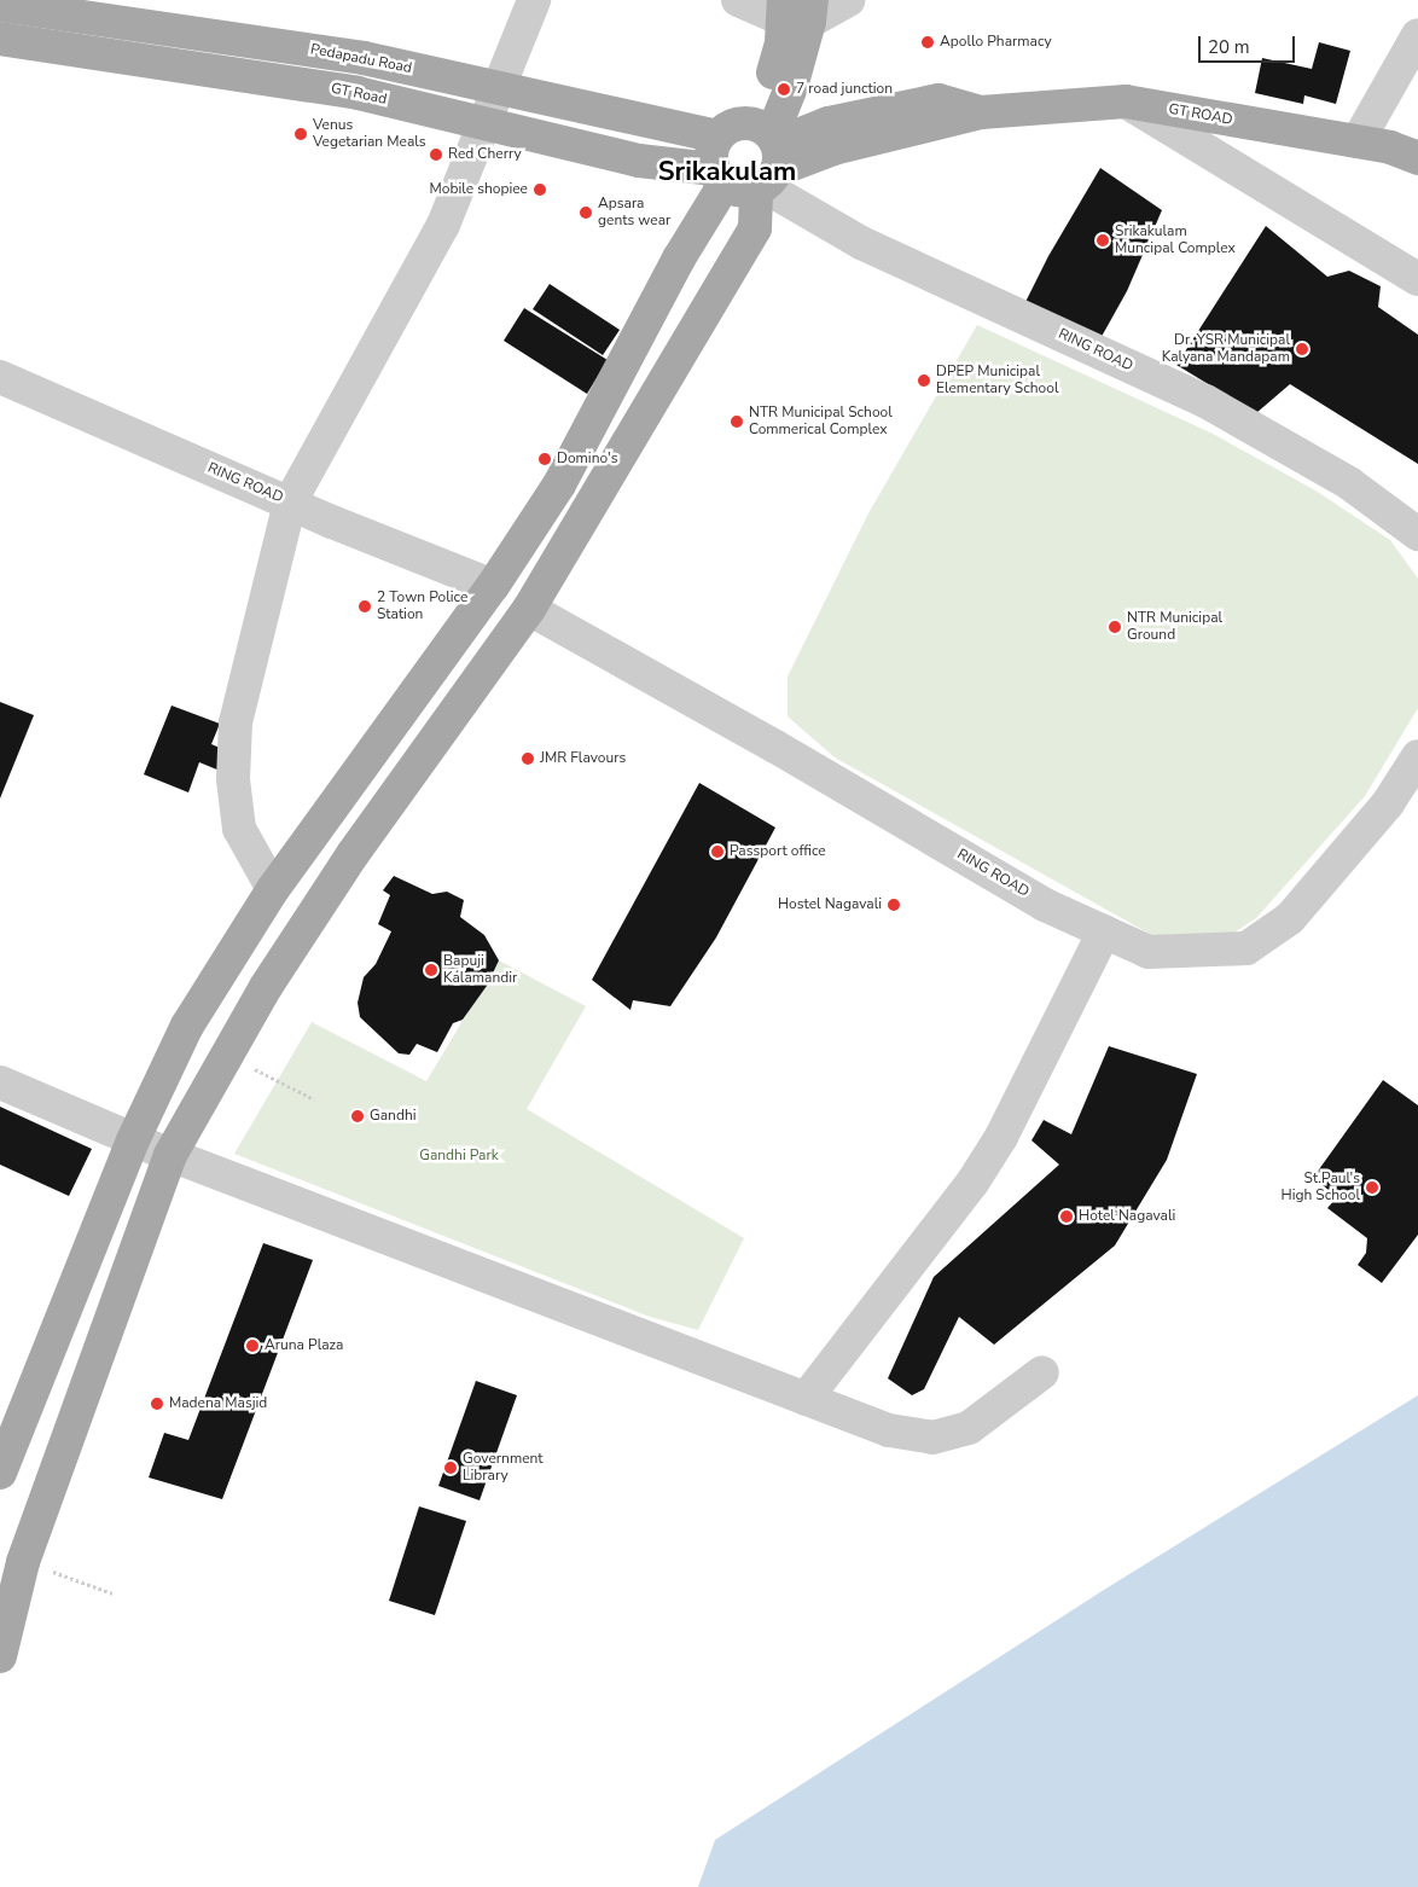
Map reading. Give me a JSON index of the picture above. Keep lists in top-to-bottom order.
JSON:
{
  "streets": {
    "main road": ["Pedapadu Road", "GT Road", "GT ROAD"],
    "street": ["RING ROAD"]
  },
  "crossings": [
    ["Pedapadu Road", "GT Road"],
    ["Pedapadu Road", "GT ROAD"],
    ["Pedapadu Road", "RING ROAD"],
    ["GT Road", "GT ROAD"],
    ["GT Road", "RING ROAD"],
    ["GT ROAD", "RING ROAD"]
  ],
  "districts": ["Srikakulam"],
  "parks": ["Gandhi Park"],
  "places": [
    "Apollo Pharmacy",
    "7 road junction",
    "Venus Vegetarian Meals",
    "Red Cherry",
    "Mobile shopiee",
    "Apsara gents wear",
    "Srikakulam Muncipal Complex",
    "Dr. YSR Municipal Kalyana Mandapam",
    "DPEP Municipal Elementary School",
    "NTR Municipal School Commerical Complex",
    "Domino's",
    "2 Town Police Station",
    "NTR Municipal Ground",
    "JMR Flavours",
    "Passport office",
    "Hostel Nagavali",
    "Bapuji Kalamandir",
    "Gandhi",
    "St.Paul's High School",
    "Hotel Nagavali",
    "Aruna Plaza",
    "Madena Masjid",
    "Government Library"
  ],
  "scale_bar": "20 m"
}
